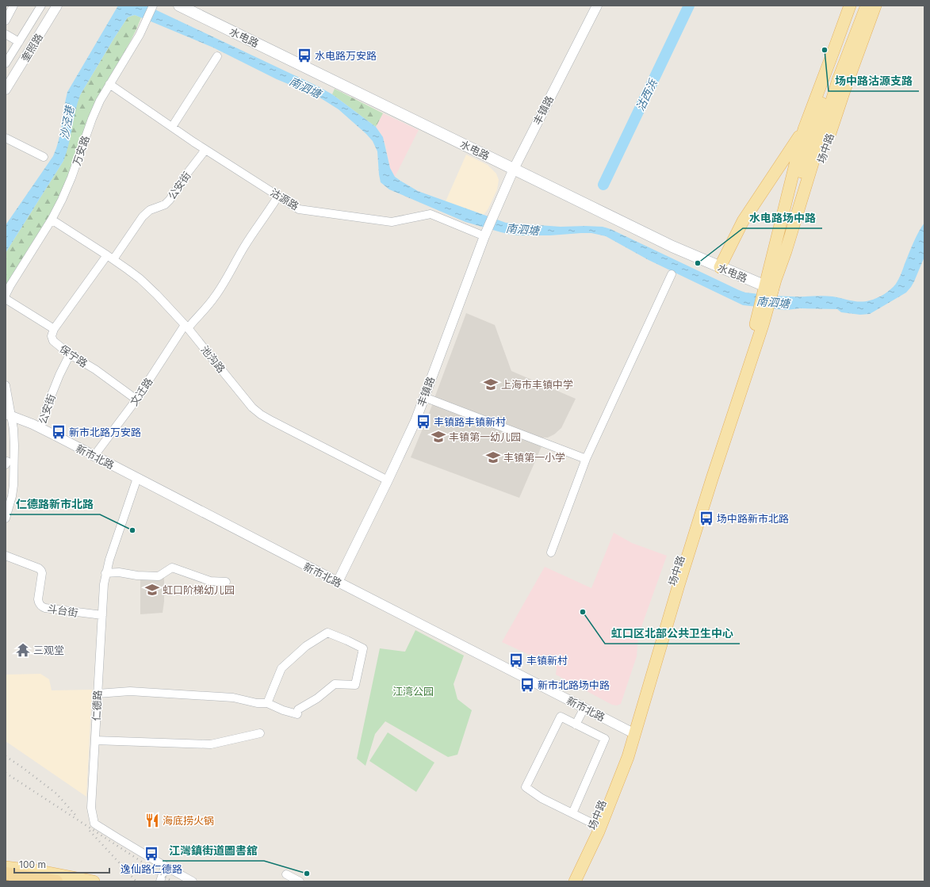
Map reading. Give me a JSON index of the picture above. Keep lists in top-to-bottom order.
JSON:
{
  "streets": {
    "main road": ["水电路", "场中路"],
    "street": [
      "奎照路",
      "丰镇路",
      "万安路",
      "公安街",
      "沽源路",
      "保宁路",
      "池沟路",
      "文迁路",
      "新市北路",
      "斗台街",
      "仁德路"
    ]
  },
  "crossings": [
    ["水电路", "丰镇路"],
    ["水电路", "场中路"],
    ["丰镇路", "沽源路"],
    ["丰镇路", "池沟路"],
    ["丰镇路", "新市北路"],
    ["场中路", "新市北路"],
    ["万安路", "沽源路"],
    ["万安路", "池沟路"],
    ["公安街", "沽源路"],
    ["公安街", "保宁路"],
    ["公安街", "池沟路"],
    ["公安街", "新市北路"],
    ["沽源路", "文迁路"],
    ["保宁路", "文迁路"],
    ["池沟路", "文迁路"],
    ["文迁路", "新市北路"],
    ["新市北路", "仁德路"],
    ["斗台街", "仁德路"]
  ],
  "water": ["南泗塘", "沽西浜", "沙泾港"],
  "parks": ["江湾公园"],
  "places": {
    "other": [
      "场中路沽源支路",
      "水电路场中路",
      "仁德路新市北路",
      "虹口区北部公共卫生中心",
      "江灣鎮街道圖書舘"
    ],
    "bus stop": [
      "水电路万安路",
      "丰镇路丰镇新村",
      "新市北路万安路",
      "场中路新市北路",
      "丰镇新村",
      "新市北路场中路",
      "逸仙路仁德路"
    ],
    "school or university": [
      "上海市丰镇中学",
      "丰镇第一幼儿园",
      "丰镇第一小学",
      "虹口阶梯幼儿园"
    ],
    "temple": ["三观堂"],
    "restaurant": ["海底捞火锅"]
  },
  "scale_bar": "100 m"
}
